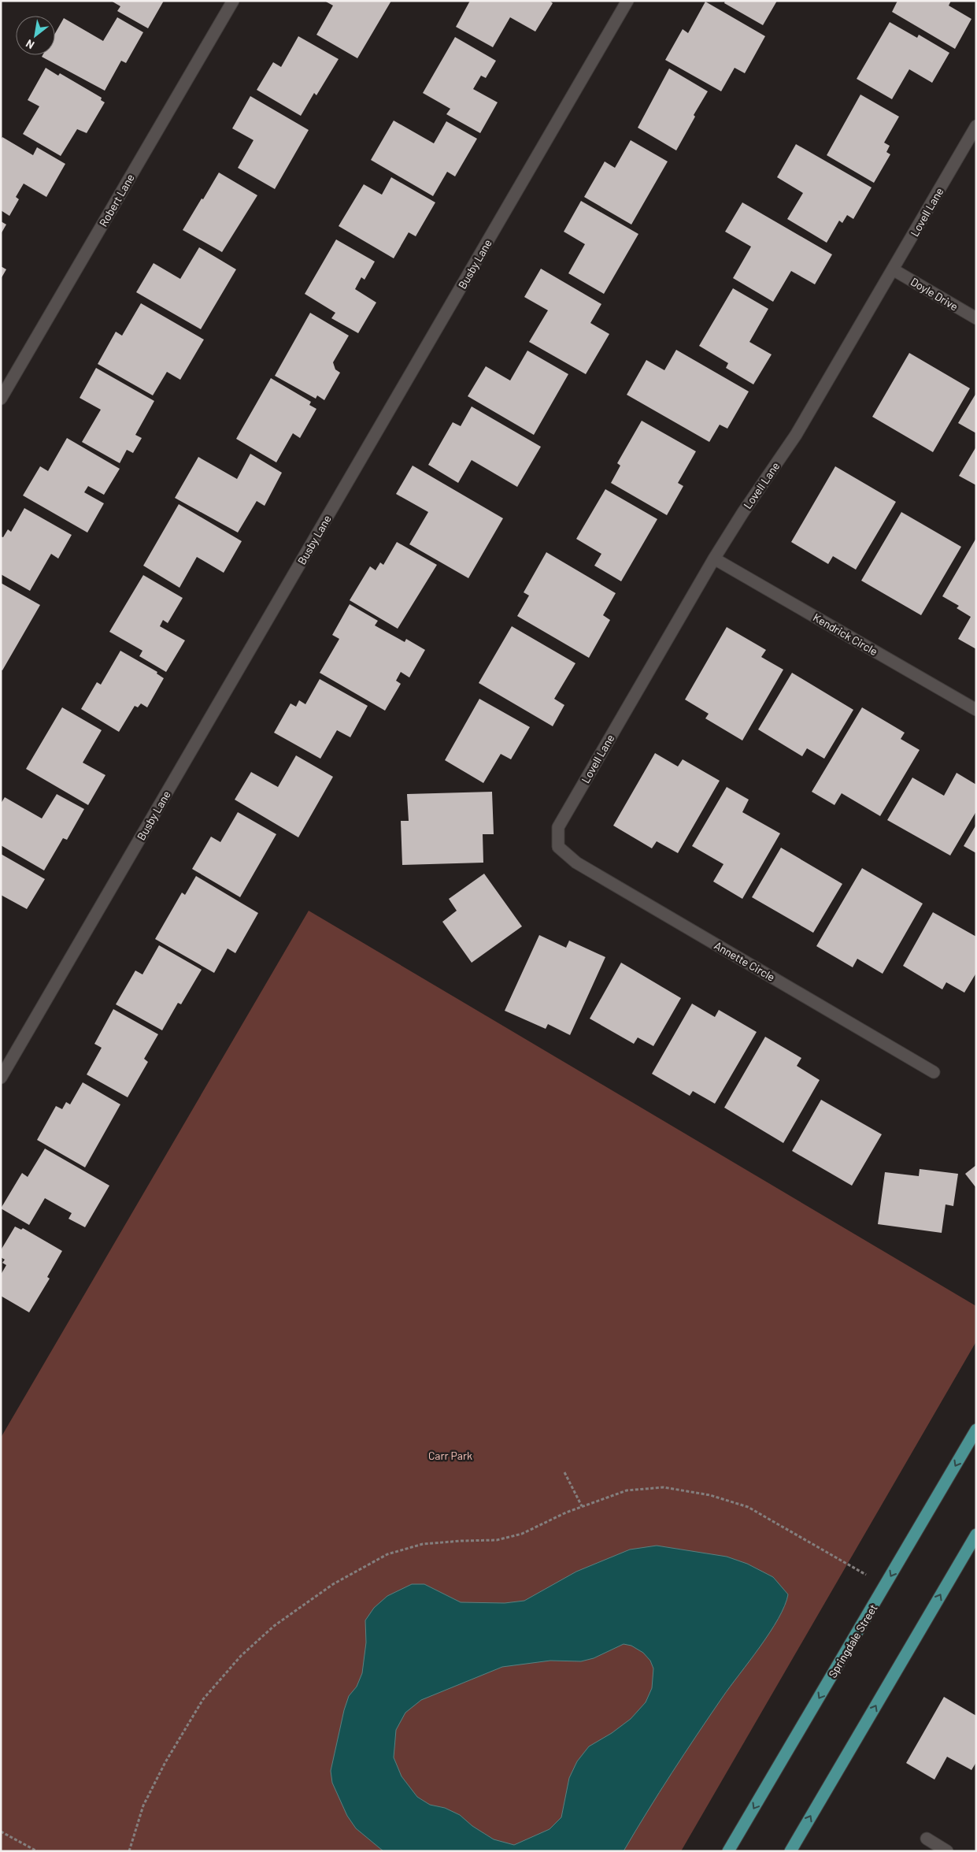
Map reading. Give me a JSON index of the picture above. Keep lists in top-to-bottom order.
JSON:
{
  "streets": {
    "main road": ["Springdale Street"],
    "street": [
      "Robert Lane",
      "Lovell Lane",
      "Busby Lane",
      "Doyle Drive",
      "Kendrick Circle",
      "Annette Circle"
    ]
  },
  "crossings": [
    ["Lovell Lane", "Doyle Drive"],
    ["Lovell Lane", "Kendrick Circle"],
    ["Lovell Lane", "Annette Circle"]
  ],
  "parks": ["Carr Park"],
  "north": "bottom left"
}
